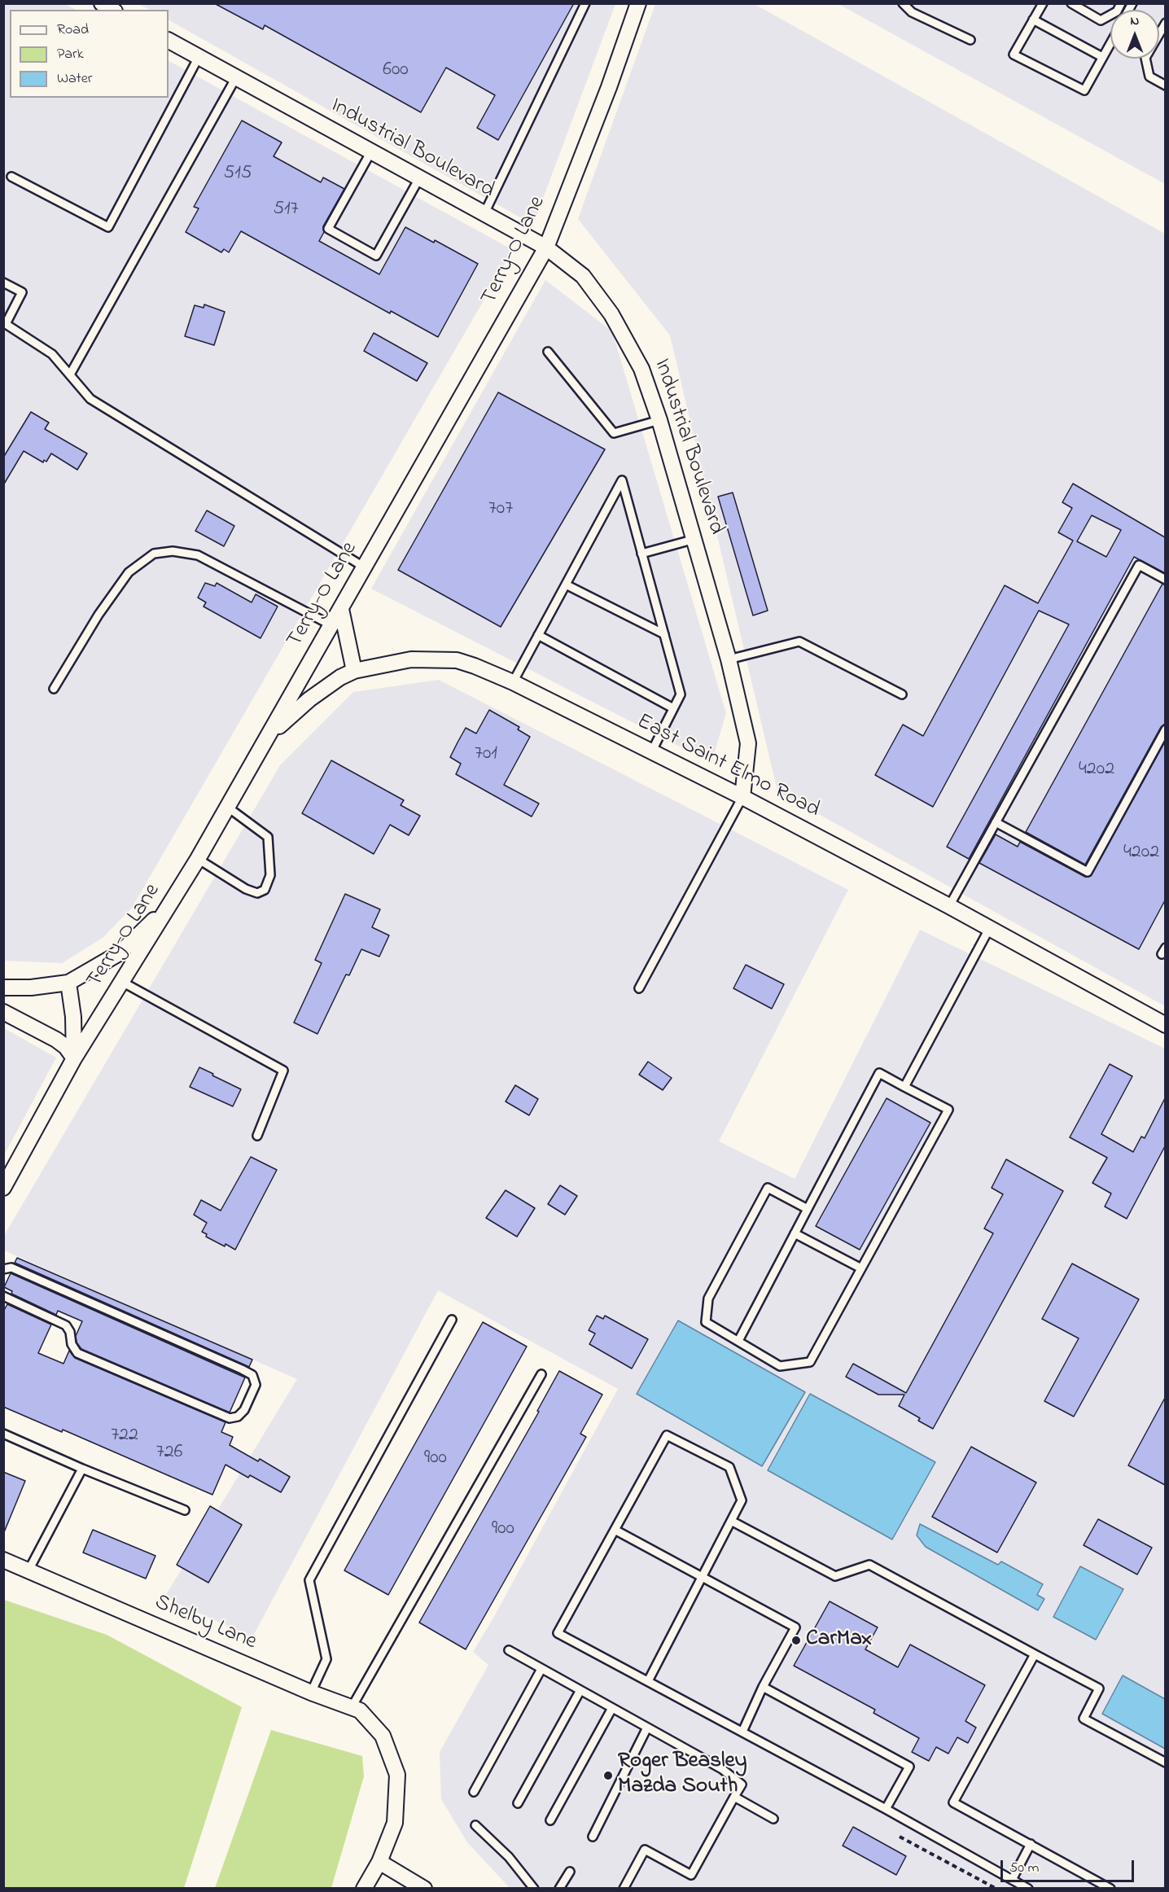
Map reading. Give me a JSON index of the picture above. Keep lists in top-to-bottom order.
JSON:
{
  "streets": {
    "street": [
      "Industrial Boulevard",
      "Terry-O Lane",
      "East Saint Elmo Road",
      "Shelby Lane"
    ]
  },
  "crossings": [
    ["Industrial Boulevard", "Terry-O Lane"],
    ["Industrial Boulevard", "East Saint Elmo Road"],
    ["Terry-O Lane", "East Saint Elmo Road"]
  ],
  "places": ["CarMax", "Roger Beasley Mazda South"],
  "house_numbers": [
    "600",
    "515",
    "517",
    "707",
    "701",
    "4202",
    "4202",
    "722",
    "726",
    "900",
    "900"
  ],
  "legend": ["Road", "Park", "Water"],
  "scale_bar": "50 m",
  "north": "top"
}
